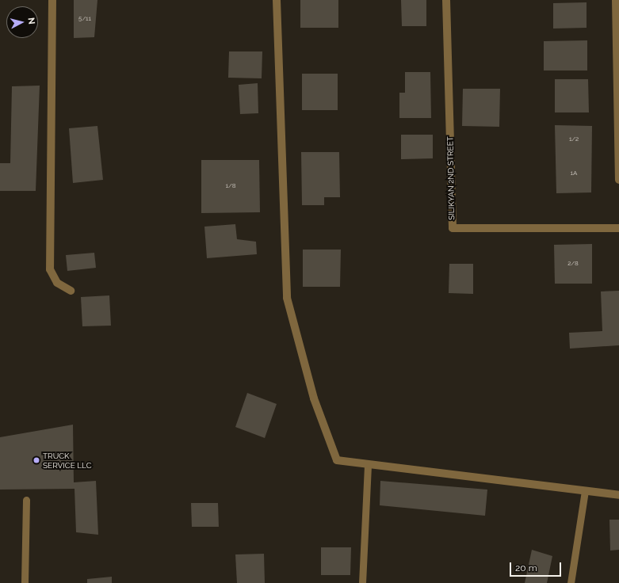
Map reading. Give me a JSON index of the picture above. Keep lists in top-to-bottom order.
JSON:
{
  "streets": {
    "street": ["SILIKYAN 2ND STREET"]
  },
  "places": ["TRUCK SERVICE LLC"],
  "house_numbers": [
    "5/11",
    "1/2",
    "1A",
    "1/8",
    "2/8"
  ],
  "scale_bar": "20 m",
  "north": "right"
}
